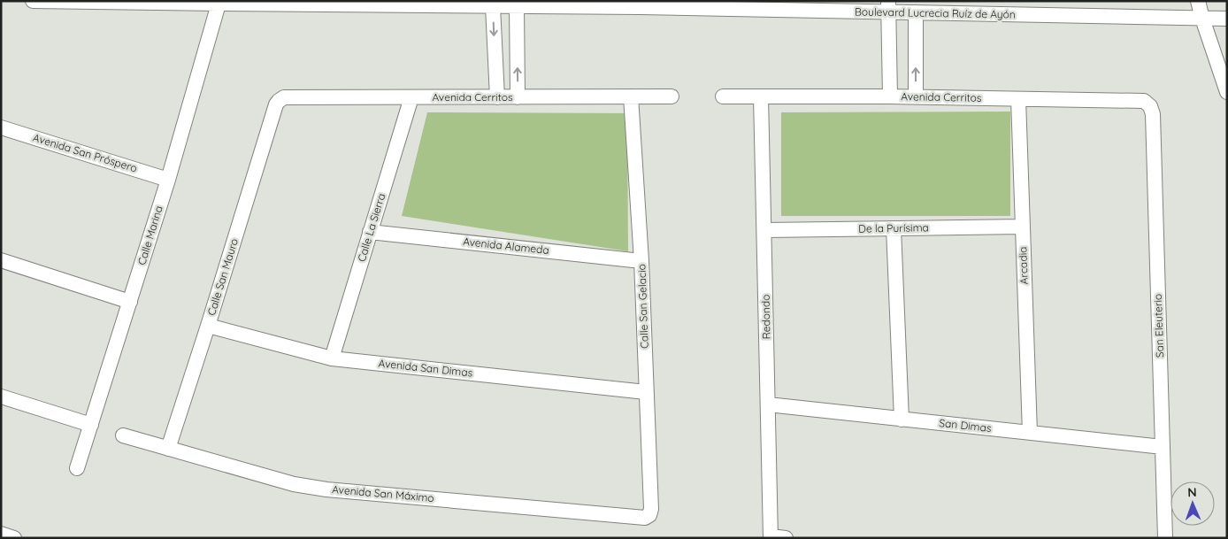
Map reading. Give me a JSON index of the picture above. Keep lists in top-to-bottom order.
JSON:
{
  "streets": {
    "street": [
      "Boulevard Lucrecia Ruíz de Ayón",
      "Avenida Cerritos",
      "Avenida San Próspero",
      "Calle La Sierra",
      "De la Purísima",
      "Calle Marina",
      "Avenida Alameda",
      "Arcadia",
      "Calle San Mauro",
      "Calle San Gelacio",
      "Redondo",
      "San Eleuterio",
      "Avenida San Dimas",
      "San Dimas",
      "Avenida San Máximo"
    ]
  },
  "crossings": [
    ["Boulevard Lucrecia Ruíz de Ayón", "Calle Marina"],
    ["Avenida Cerritos", "Calle La Sierra"],
    ["Avenida Cerritos", "Arcadia"],
    ["Avenida Cerritos", "Calle San Mauro"],
    ["Avenida Cerritos", "Calle San Gelacio"],
    ["Avenida Cerritos", "Redondo"],
    ["Avenida Cerritos", "San Eleuterio"],
    ["Avenida San Próspero", "Calle Marina"],
    ["Calle La Sierra", "Avenida Alameda"],
    ["Calle La Sierra", "Avenida San Dimas"],
    ["De la Purísima", "Arcadia"],
    ["De la Purísima", "Redondo"],
    ["Avenida Alameda", "Calle San Gelacio"],
    ["Arcadia", "San Dimas"],
    ["Calle San Mauro", "Avenida San Dimas"],
    ["Calle San Mauro", "Avenida San Máximo"],
    ["Calle San Gelacio", "Avenida San Dimas"],
    ["Calle San Gelacio", "Avenida San Máximo"],
    ["Redondo", "San Dimas"],
    ["San Eleuterio", "San Dimas"]
  ],
  "north": "top"
}
